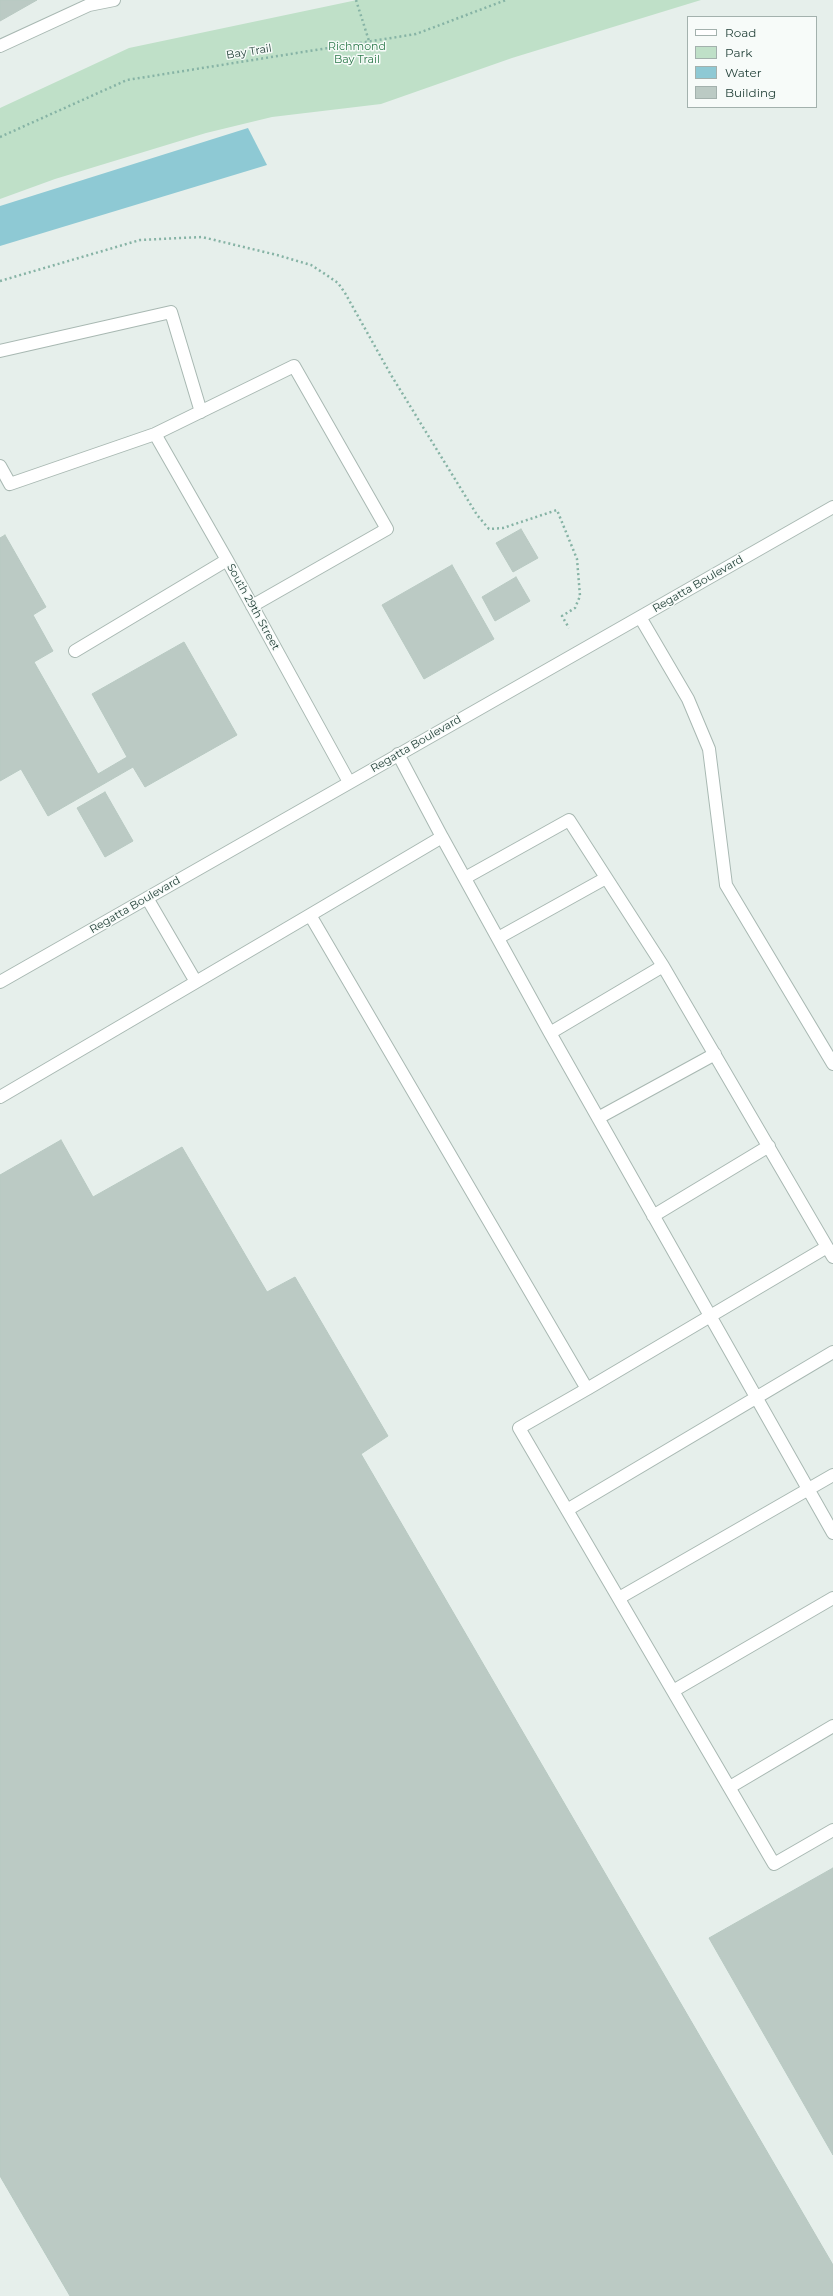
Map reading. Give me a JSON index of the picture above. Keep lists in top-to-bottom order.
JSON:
{
  "streets": {
    "street": ["Regatta Boulevard", "South 29th Street"],
    "path": ["Bay Trail"]
  },
  "crossings": [
    ["Regatta Boulevard", "South 29th Street"]
  ],
  "parks": ["Richmond Bay Trail"],
  "legend": [
    "Road",
    "Park",
    "Water",
    "Building"
  ]
}
